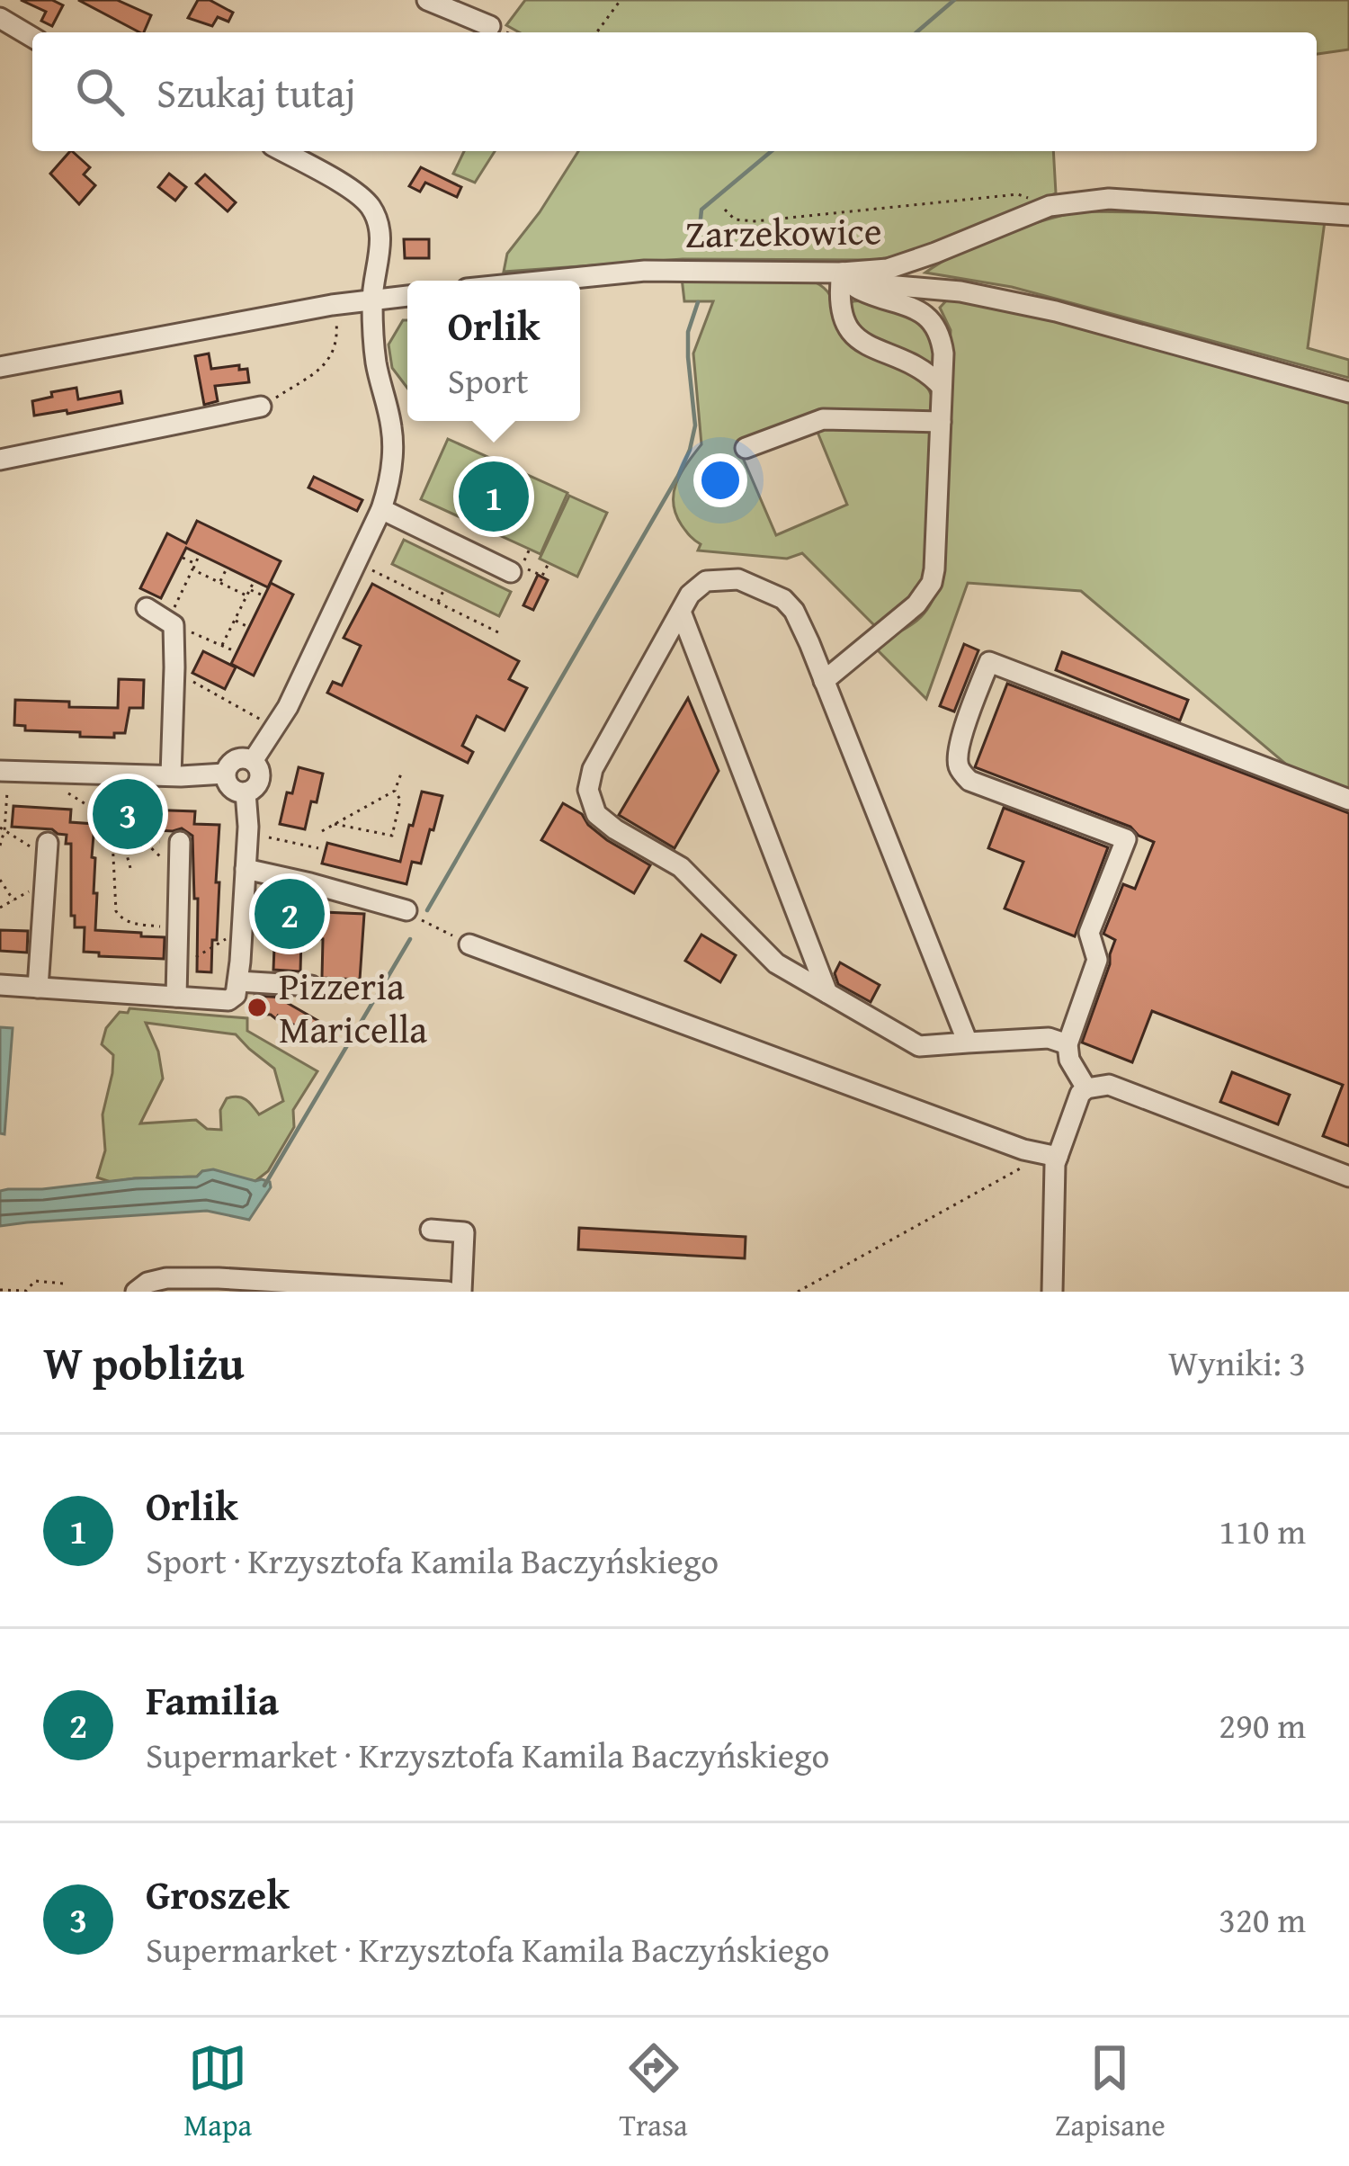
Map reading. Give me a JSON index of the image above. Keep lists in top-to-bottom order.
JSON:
{
  "streets": {
    "street": ["Zarzekowice"]
  },
  "places": ["Pizzeria Maricella"],
  "page": {
    "search": "Szukaj tutaj",
    "popup": ["Orlik", "Sport"],
    "pins": ["1", "3", "2"],
    "heading": ["W pobliżu", "Wyniki: 3"],
    "list": [
      {
        "mark": "1",
        "name": "Orlik",
        "note": "Sport · Krzysztofa Kamila Baczyńskiego",
        "value": "110 m"
      },
      {
        "mark": "2",
        "name": "Familia",
        "note": "Supermarket · Krzysztofa Kamila Baczyńskiego",
        "value": "290 m"
      },
      {
        "mark": "3",
        "name": "Groszek",
        "note": "Supermarket · Krzysztofa Kamila Baczyńskiego",
        "value": "320 m"
      }
    ],
    "nav": ["Mapa", "Trasa", "Zapisane"]
  }
}
